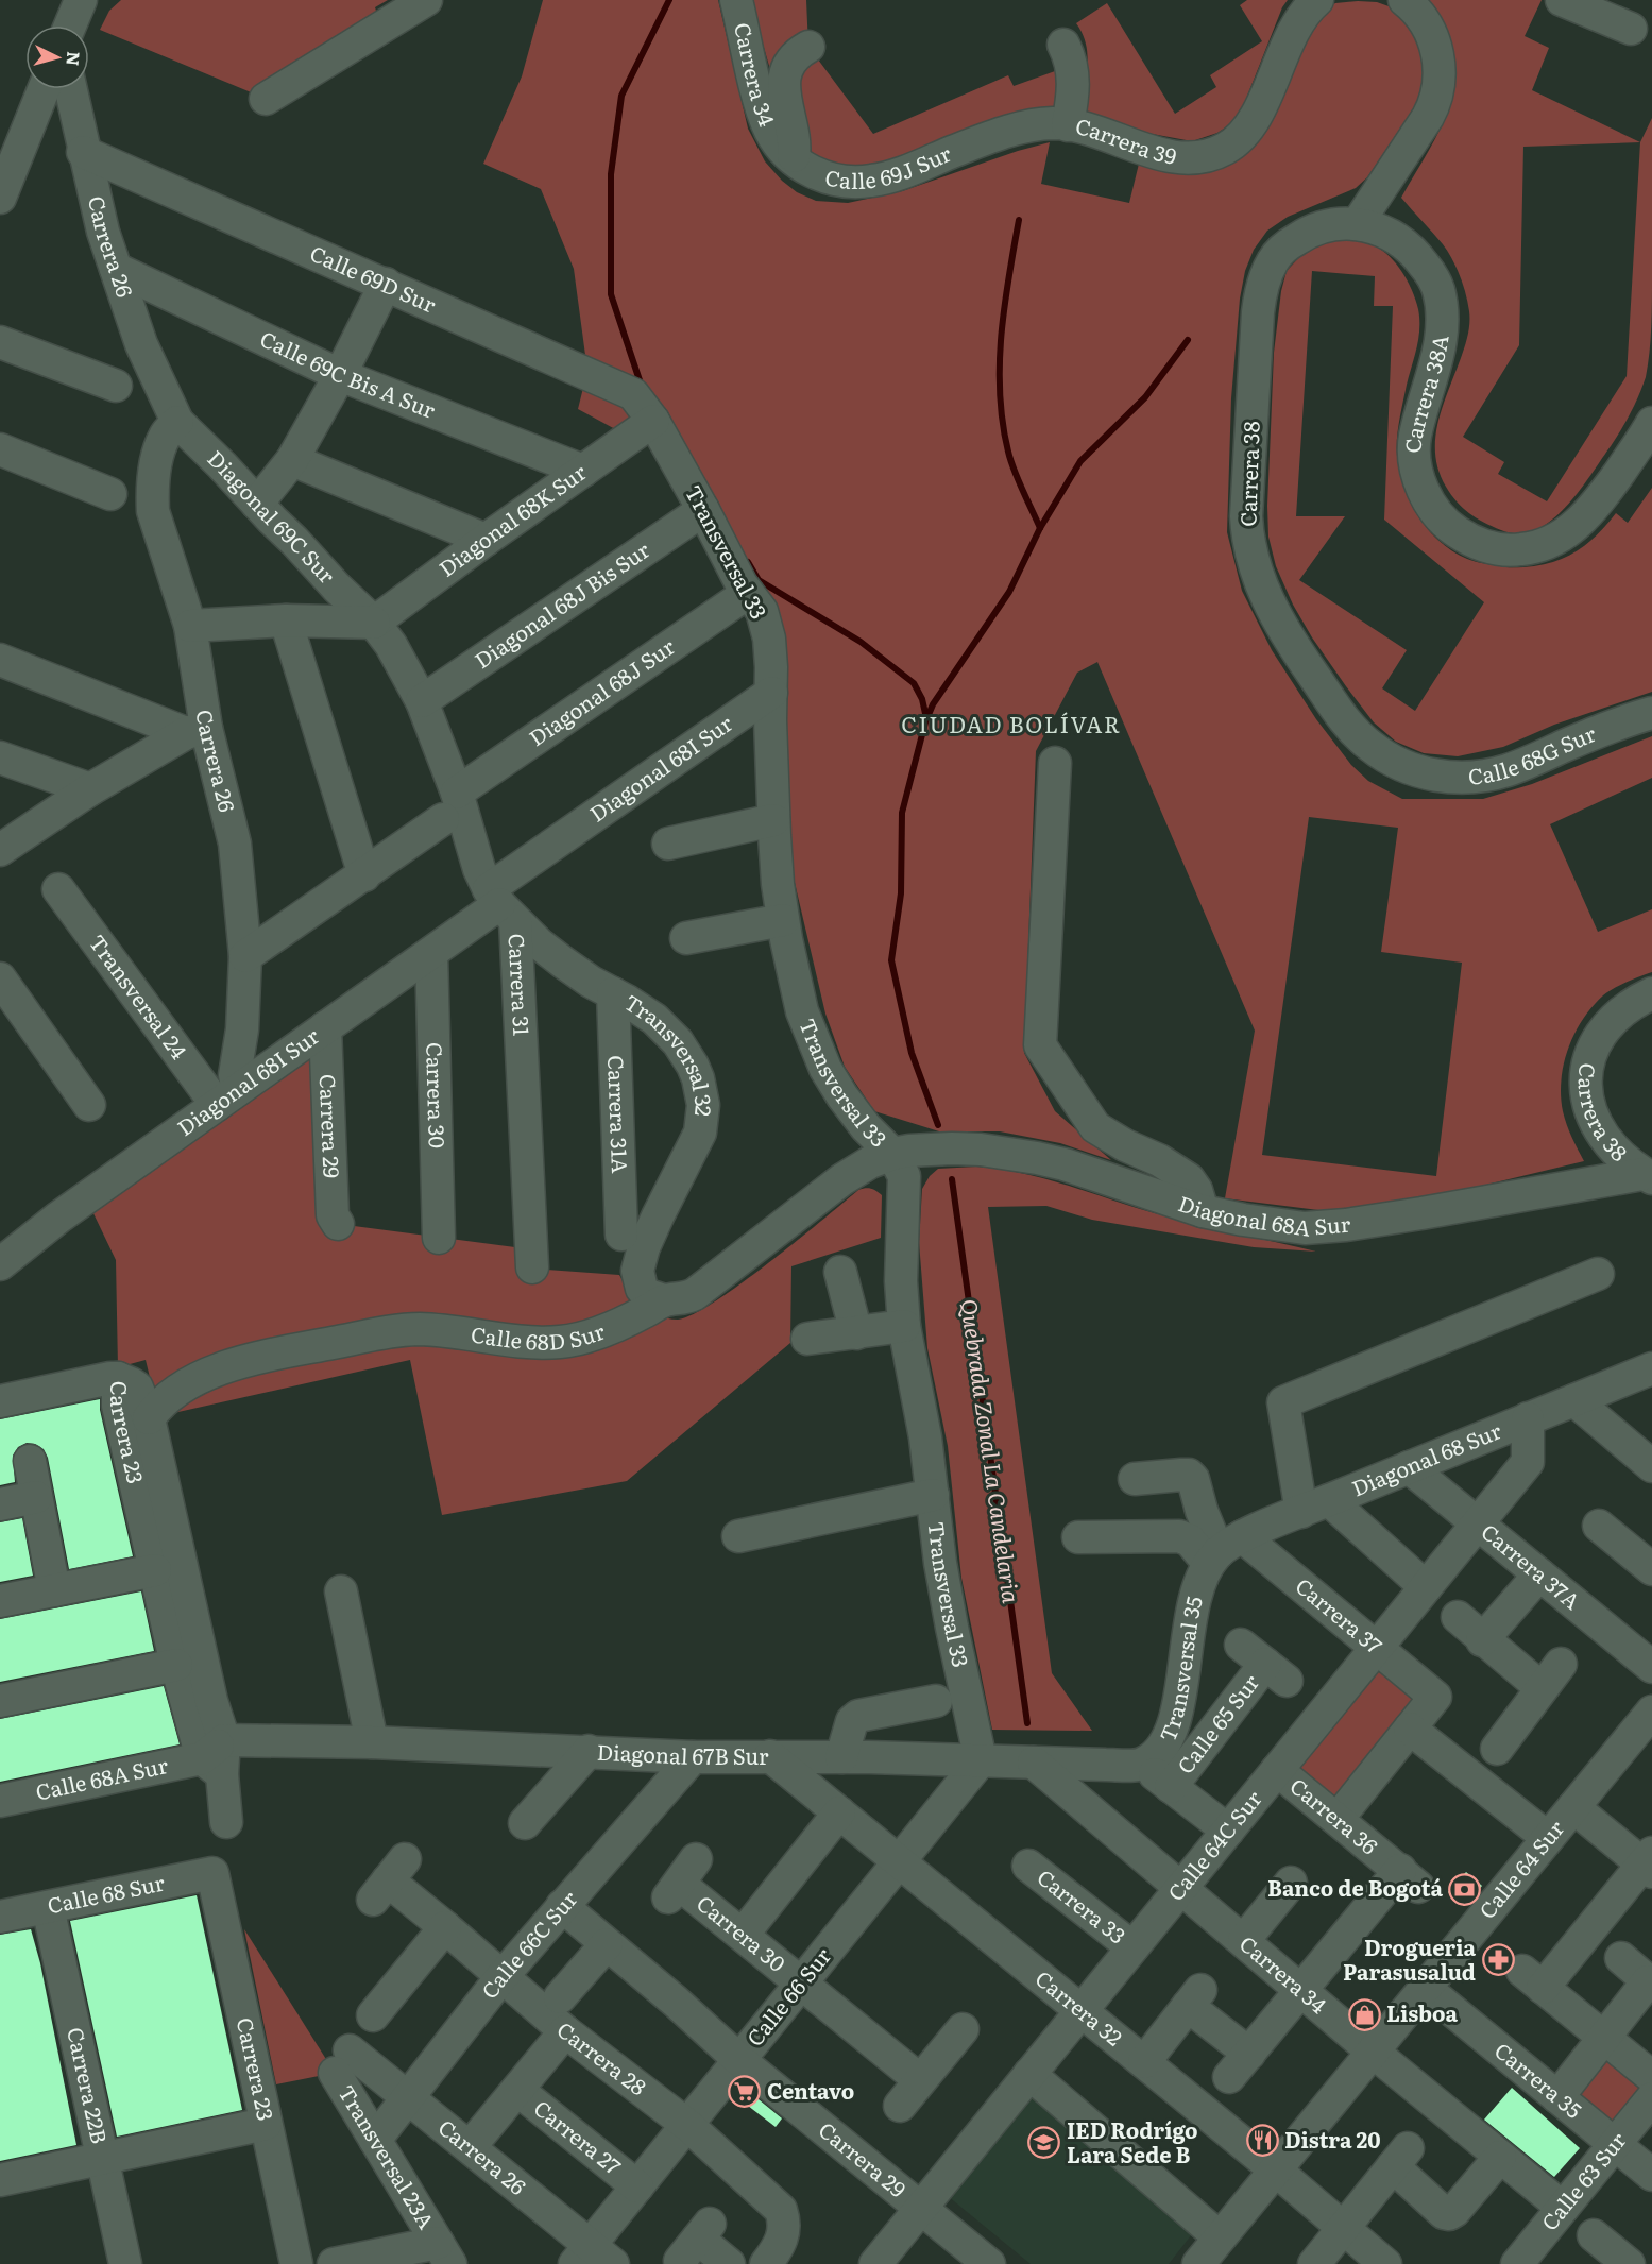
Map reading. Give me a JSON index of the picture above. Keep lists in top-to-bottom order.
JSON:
{
  "streets": {
    "street": [
      "Carrera 34",
      "Carrera 39",
      "Calle 69J Sur",
      "Carrera 26",
      "Calle 69D Sur",
      "Calle 69C Bis A Sur",
      "Carrera 38A",
      "Carrera 38",
      "Diagonal 69C Sur",
      "Diagonal 68K Sur",
      "Transversal 33",
      "Diagonal 68J Bis Sur",
      "Diagonal 68J Sur",
      "Calle 68G Sur",
      "Diagonal 68I Sur",
      "Carrera 31",
      "Transversal 24",
      "Transversal 32",
      "Carrera 30",
      "Carrera 31A",
      "Carrera 29",
      "Diagonal 68A Sur",
      "Calle 68D Sur",
      "Carrera 23",
      "Diagonal 68 Sur",
      "Carrera 37A",
      "Carrera 37",
      "Transversal 35",
      "Calle 65 Sur",
      "Diagonal 67B Sur",
      "Calle 68A Sur",
      "Carrera 36",
      "Calle 64C Sur",
      "Calle 64 Sur",
      "Calle 68 Sur",
      "Carrera 33",
      "Calle 66C Sur",
      "Calle 66 Sur",
      "Carrera 32",
      "Carrera 28",
      "Carrera 35",
      "Carrera 22B",
      "Carrera 27",
      "Transversal 23A",
      "Calle 63 Sur"
    ]
  },
  "crossings": [
    ["Carrera 34", "Calle 69J Sur"],
    ["Carrera 34", "Diagonal 67B Sur"],
    ["Carrera 34", "Carrera 36"],
    ["Carrera 34", "Calle 64C Sur"],
    ["Carrera 34", "Calle 64 Sur"],
    ["Carrera 34", "Calle 63 Sur"],
    ["Carrera 39", "Calle 69J Sur"],
    ["Carrera 26", "Calle 69D Sur"],
    ["Carrera 26", "Calle 69C Bis A Sur"],
    ["Carrera 26", "Diagonal 69C Sur"],
    ["Carrera 26", "Diagonal 68J Sur"],
    ["Carrera 26", "Diagonal 68I Sur"],
    ["Carrera 26", "Transversal 24"],
    ["Carrera 26", "Calle 66C Sur"],
    ["Carrera 26", "Calle 66 Sur"],
    ["Carrera 26", "Transversal 23A"],
    ["Calle 69D Sur", "Diagonal 68K Sur"],
    ["Calle 69D Sur", "Transversal 33"],
    ["Calle 69C Bis A Sur", "Diagonal 68K Sur"],
    ["Carrera 38A", "Carrera 38"],
    ["Carrera 38", "Calle 68G Sur"],
    ["Carrera 38", "Diagonal 68A Sur"],
    ["Diagonal 69C Sur", "Diagonal 68K Sur"],
    ["Diagonal 69C Sur", "Carrera 31"],
    ["Diagonal 68K Sur", "Transversal 33"],
    ["Diagonal 68K Sur", "Carrera 31"],
    ["Transversal 33", "Diagonal 68J Bis Sur"],
    ["Transversal 33", "Diagonal 68J Sur"],
    ["Transversal 33", "Diagonal 68I Sur"],
    ["Transversal 33", "Diagonal 68A Sur"],
    ["Transversal 33", "Calle 68D Sur"],
    ["Transversal 33", "Diagonal 67B Sur"],
    ["Transversal 33", "Calle 66 Sur"],
    ["Diagonal 68J Bis Sur", "Carrera 31"],
    ["Diagonal 68J Sur", "Carrera 31"],
    ["Diagonal 68I Sur", "Carrera 31"],
    ["Diagonal 68I Sur", "Transversal 24"],
    ["Diagonal 68I Sur", "Transversal 32"],
    ["Diagonal 68I Sur", "Carrera 30"],
    ["Diagonal 68I Sur", "Carrera 29"],
    ["Carrera 31", "Transversal 32"],
    ["Transversal 32", "Carrera 31A"],
    ["Transversal 32", "Calle 68D Sur"],
    ["Carrera 30", "Calle 66 Sur"],
    ["Carrera 29", "Calle 64C Sur"],
    ["Carrera 29", "Calle 66C Sur"],
    ["Carrera 29", "Calle 66 Sur"],
    ["Diagonal 68A Sur", "Calle 68D Sur"],
    ["Calle 68D Sur", "Carrera 23"],
    ["Carrera 23", "Diagonal 67B Sur"],
    ["Carrera 23", "Calle 68A Sur"],
    ["Carrera 23", "Calle 68 Sur"],
    ["Diagonal 68 Sur", "Carrera 37A"],
    ["Diagonal 68 Sur", "Carrera 37"],
    ["Diagonal 68 Sur", "Transversal 35"],
    ["Diagonal 68 Sur", "Calle 64C Sur"],
    ["Carrera 37A", "Calle 64C Sur"],
    ["Carrera 37", "Transversal 35"],
    ["Carrera 37", "Calle 64C Sur"],
    ["Transversal 35", "Diagonal 67B Sur"],
    ["Diagonal 67B Sur", "Calle 68A Sur"],
    ["Diagonal 67B Sur", "Calle 66C Sur"],
    ["Diagonal 67B Sur", "Calle 66 Sur"],
    ["Diagonal 67B Sur", "Carrera 32"],
    ["Carrera 36", "Calle 64C Sur"],
    ["Calle 64C Sur", "Carrera 33"],
    ["Calle 64C Sur", "Carrera 32"],
    ["Calle 64 Sur", "Carrera 32"],
    ["Calle 64 Sur", "Carrera 35"],
    ["Calle 68 Sur", "Carrera 22B"],
    ["Calle 66C Sur", "Carrera 28"],
    ["Calle 66C Sur", "Transversal 23A"],
    ["Calle 66 Sur", "Carrera 32"],
    ["Calle 66 Sur", "Carrera 28"],
    ["Calle 66 Sur", "Carrera 27"],
    ["Carrera 35", "Calle 63 Sur"]
  ],
  "districts": ["CIUDAD BOLÍVAR"],
  "water": ["Quebrada Zonal La Candelaria"],
  "places": {
    "bank": ["Banco de Bogotá"],
    "pharmacy": ["Drogueria Parasusalud"],
    "shop": ["Lisboa"],
    "supermarket": ["Centavo"],
    "restaurant": ["Distra 20"],
    "school or university": ["IED Rodrígo Lara Sede B"]
  },
  "north": "right"
}
